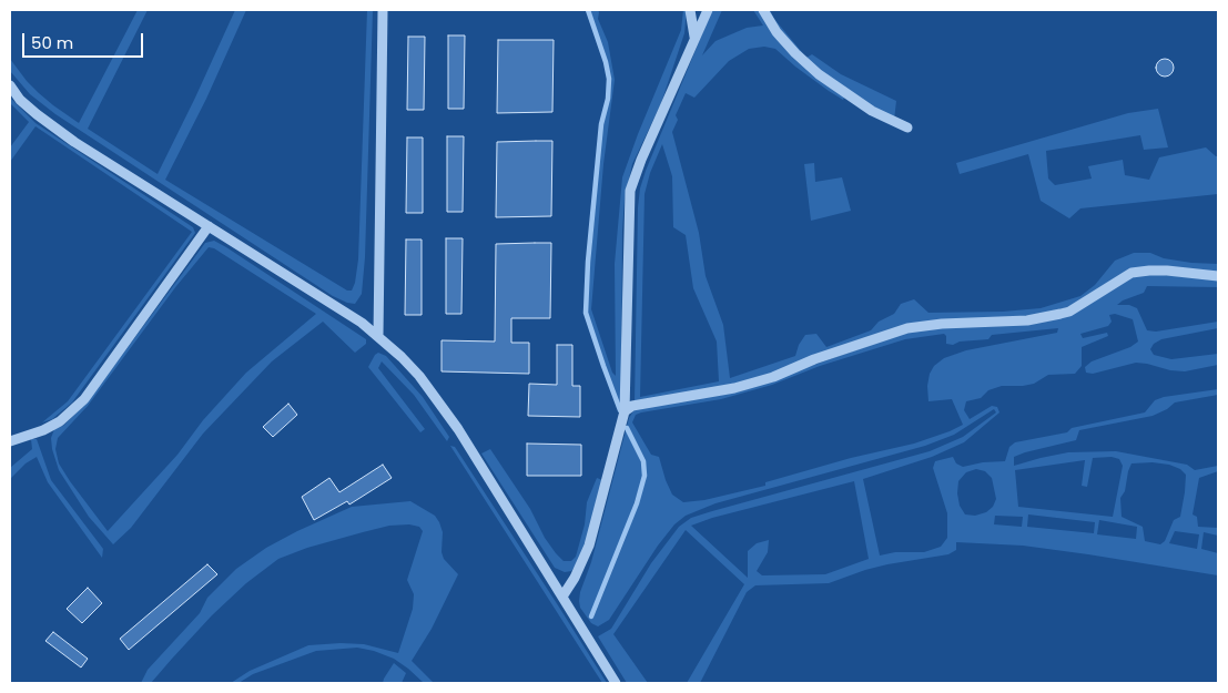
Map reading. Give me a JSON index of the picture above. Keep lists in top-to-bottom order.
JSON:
{
  "scale_bar": "50 m"
}
